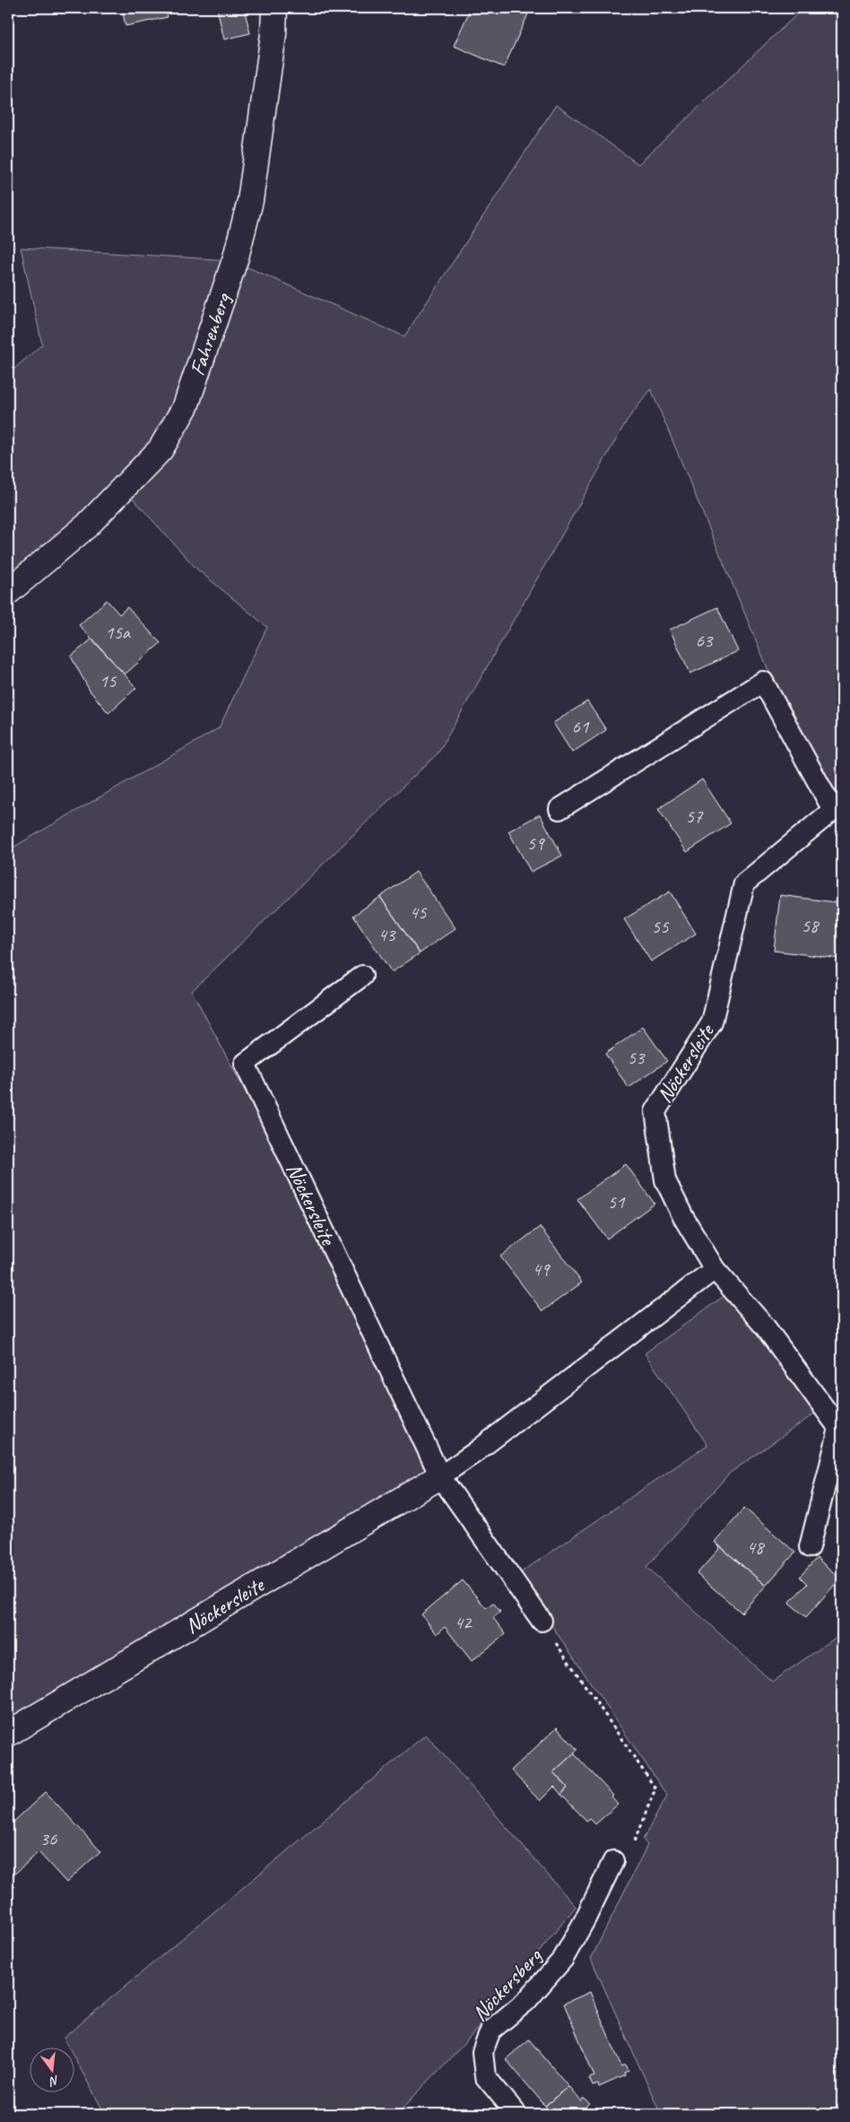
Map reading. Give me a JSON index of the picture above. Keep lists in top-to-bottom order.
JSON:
{
  "streets": {
    "street": ["Fahrenberg", "Nöckersleite"],
    "lane": ["Nöckersberg"]
  },
  "house_numbers": [
    "15a",
    "63",
    "15",
    "61",
    "57",
    "59",
    "45",
    "58",
    "55",
    "43",
    "53",
    "51",
    "49",
    "48",
    "42",
    "36"
  ],
  "north": "bottom"
}
